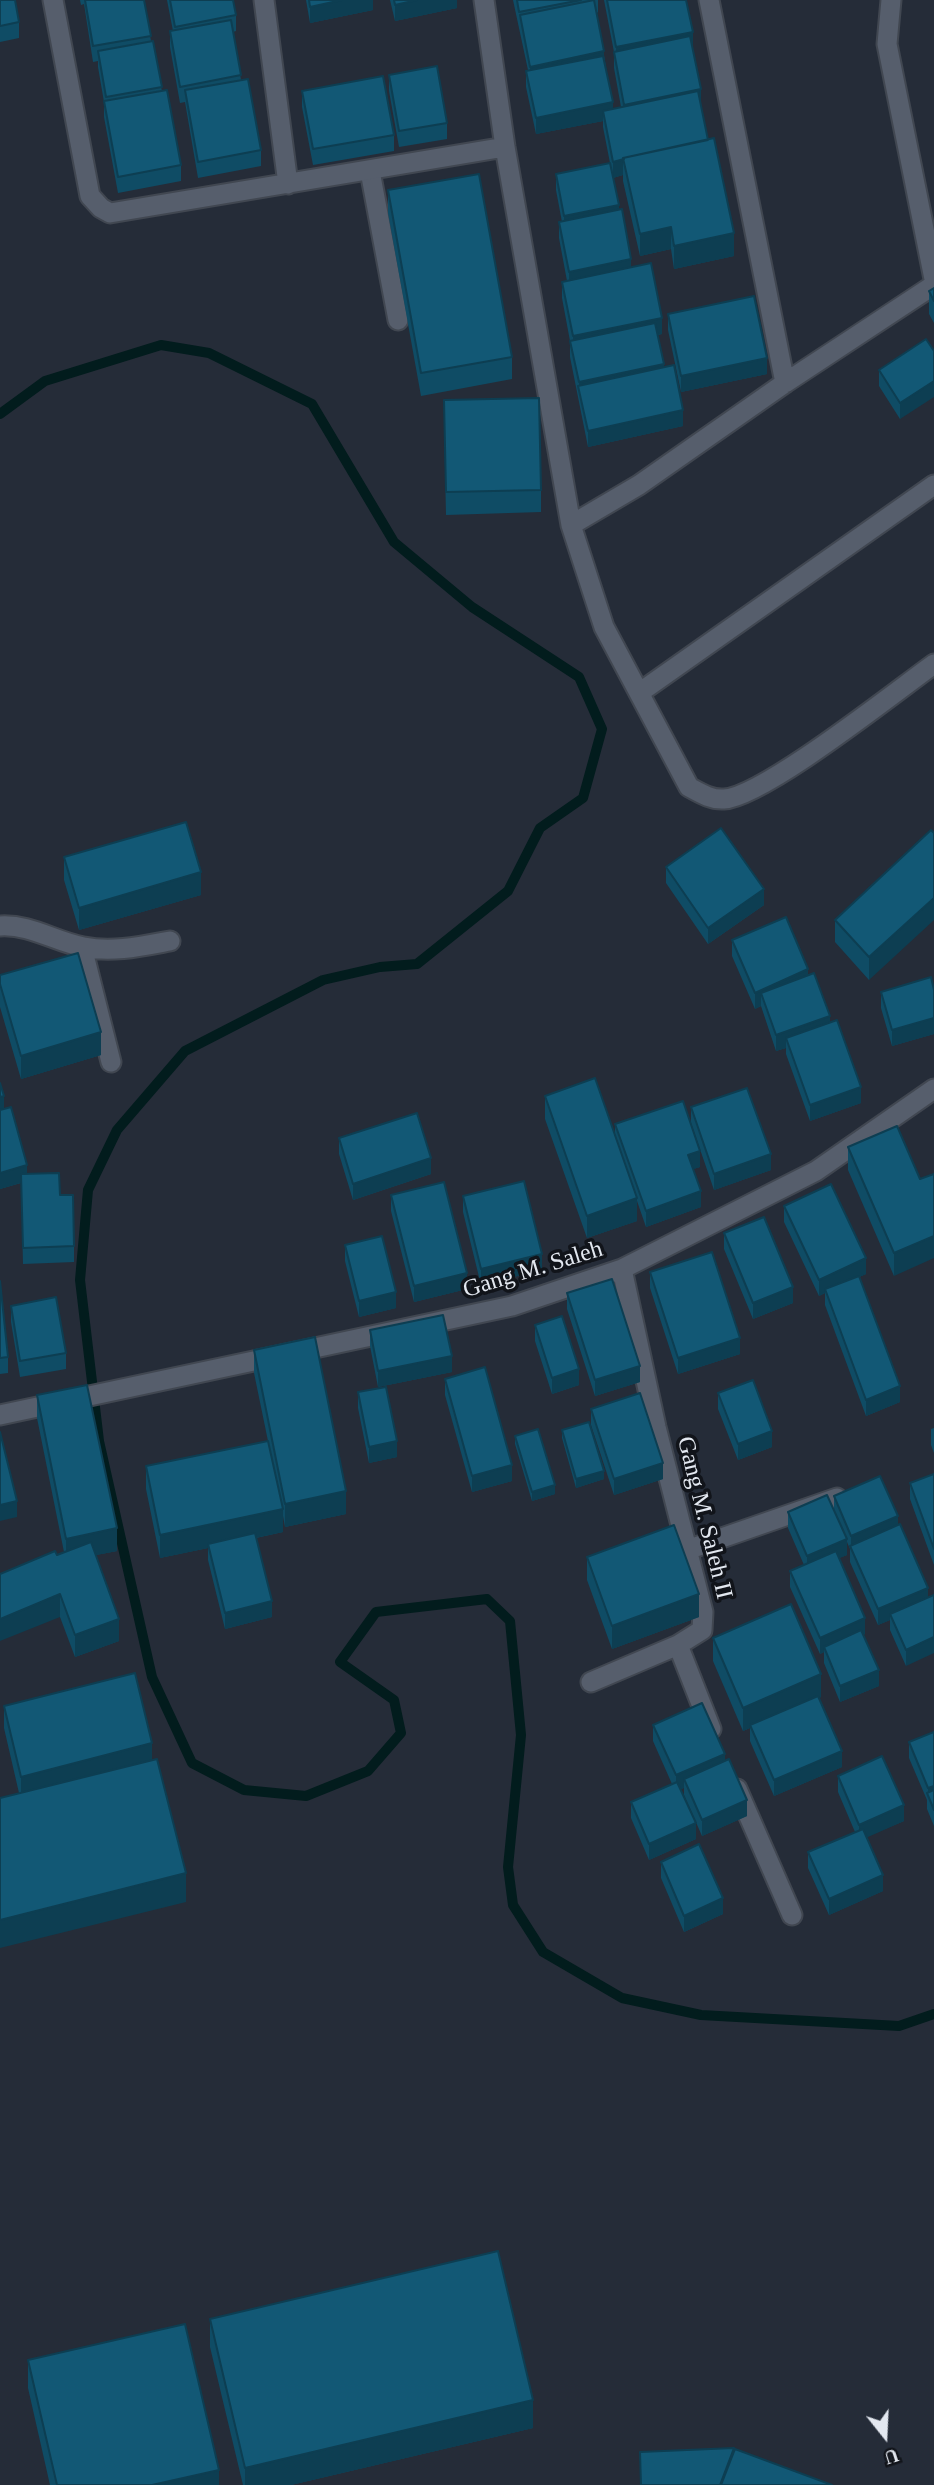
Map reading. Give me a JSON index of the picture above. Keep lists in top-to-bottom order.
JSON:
{
  "streets": {
    "street": ["Gang M. Saleh", "Gang M. Saleh II"]
  },
  "crossings": [
    ["Gang M. Saleh", "Gang M. Saleh II"]
  ],
  "north": "bottom"
}
